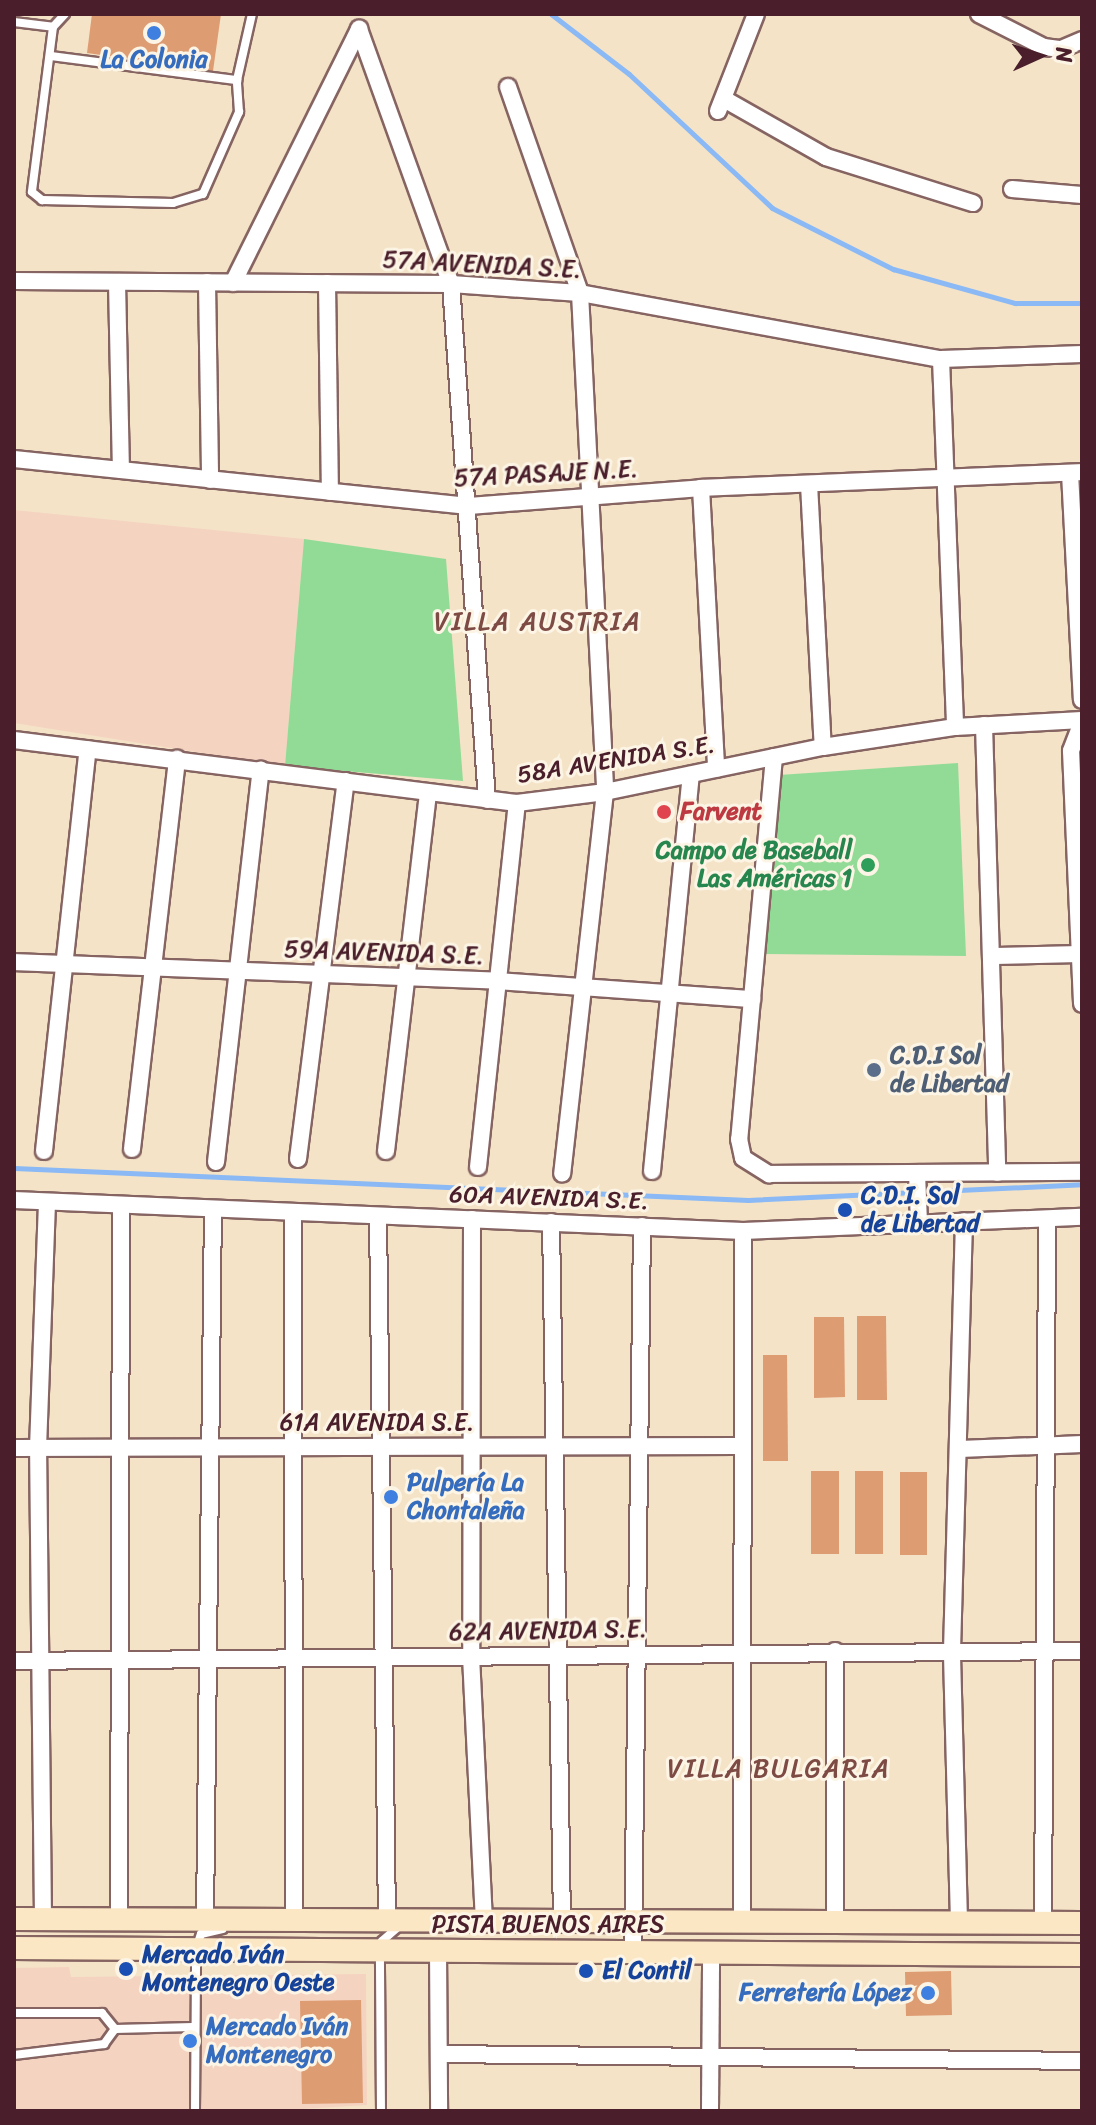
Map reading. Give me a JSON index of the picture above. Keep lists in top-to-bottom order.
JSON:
{
  "streets": {
    "main road": ["PISTA BUENOS AIRES"],
    "street": [
      "57A AVENIDA S.E.",
      "57A PASAJE N.E.",
      "58A AVENIDA S.E.",
      "59A AVENIDA S.E.",
      "60A AVENIDA S.E.",
      "61A AVENIDA S.E.",
      "62A AVENIDA S.E."
    ]
  },
  "districts": ["VILLA AUSTRIA", "VILLA BULGARIA"],
  "places": [
    "La Colonia",
    "Farvent",
    "Campo de Baseball Las Américas 1",
    "C.D.I Sol de Libertad",
    "C.D.I. Sol de Libertad",
    "Pulpería La Chontaleña",
    "Mercado Iván Montenegro Oeste",
    "El Contil",
    "Ferretería López",
    "Mercado Iván Montenegro"
  ],
  "north": "right"
}
